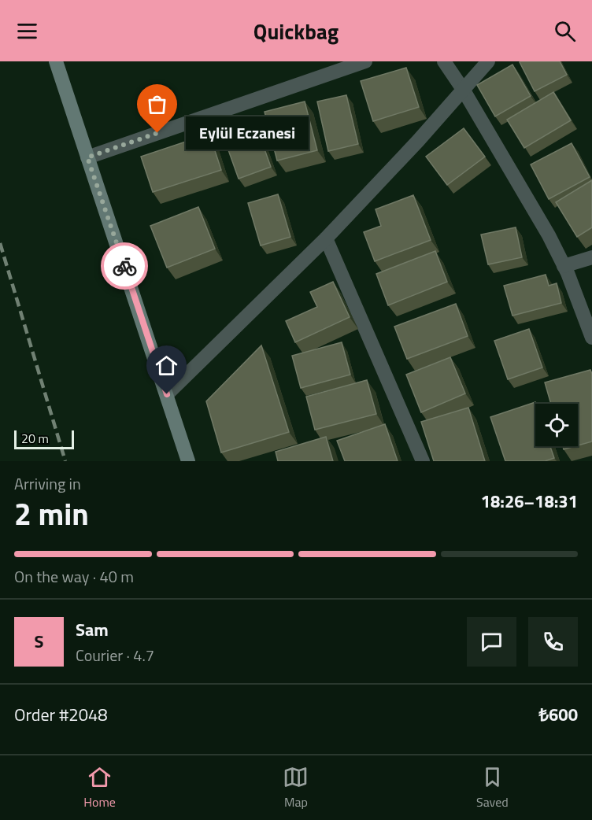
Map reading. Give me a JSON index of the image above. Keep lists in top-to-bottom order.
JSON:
{
  "places": ["Eylül Eczanesi"],
  "scale_bar": "20 m",
  "page": {
    "header": "Quickbag",
    "bubble": "Eylül Eczanesi",
    "scale": "20 m",
    "heading": ["2 min", "Arriving in", "18:26–18:31"],
    "panel": [
      "Sam",
      "Courier · 4.7",
      "Order #2048",
      "₺600"
    ],
    "bar": "On the way · 40 m",
    "round": "S",
    "tabs": ["Home", "Map", "Saved"]
  }
}
